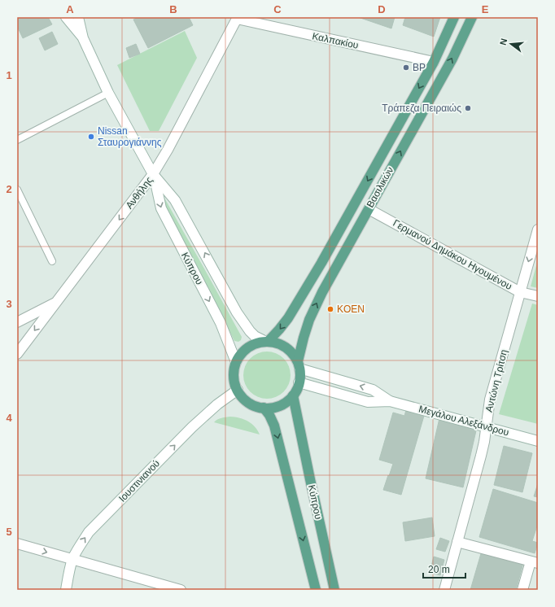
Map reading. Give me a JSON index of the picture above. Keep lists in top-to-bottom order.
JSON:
{
  "streets": {
    "main road": ["Βασιλικών", "Κύπρου"],
    "street": [
      "Καλπακίου",
      "Ανθήλης",
      "Γερμανού Δημάκου Ηγουμένου",
      "Αντώνη Τρίτση",
      "Μεγάλου Αλεξάνδρου",
      "Ιουστινιανού"
    ]
  },
  "crossings": [
    ["Καλπακίου", "Βασιλικών"],
    ["Καλπακίου", "Ανθήλης"],
    ["Βασιλικών", "Γερμανού Δημάκου Ηγουμένου"],
    ["Βασιλικών", "Κύπρου"],
    ["Βασιλικών", "Μεγάλου Αλεξάνδρου"],
    ["Βασιλικών", "Ιουστινιανού"],
    ["Ανθήλης", "Κύπρου"],
    ["Γερμανού Δημάκου Ηγουμένου", "Αντώνη Τρίτση"],
    ["Κύπρου", "Μεγάλου Αλεξάνδρου"],
    ["Κύπρου", "Ιουστινιανού"],
    ["Αντώνη Τρίτση", "Μεγάλου Αλεξάνδρου"],
    ["Μεγάλου Αλεξάνδρου", "Ιουστινιανού"]
  ],
  "one_way": ["Ανθήλης", "Ιουστινιανού"],
  "places": [
    "BP",
    "Τράπεζα Πειραιώς",
    "Nissan Σταυρογιάννης",
    "KOEN"
  ],
  "scale_bar": "20 m",
  "north": "left",
  "grid": {
    "columns": [
      "A",
      "B",
      "C",
      "D",
      "E"
    ],
    "rows": [
      "1",
      "2",
      "3",
      "4",
      "5"
    ]
  }
}
